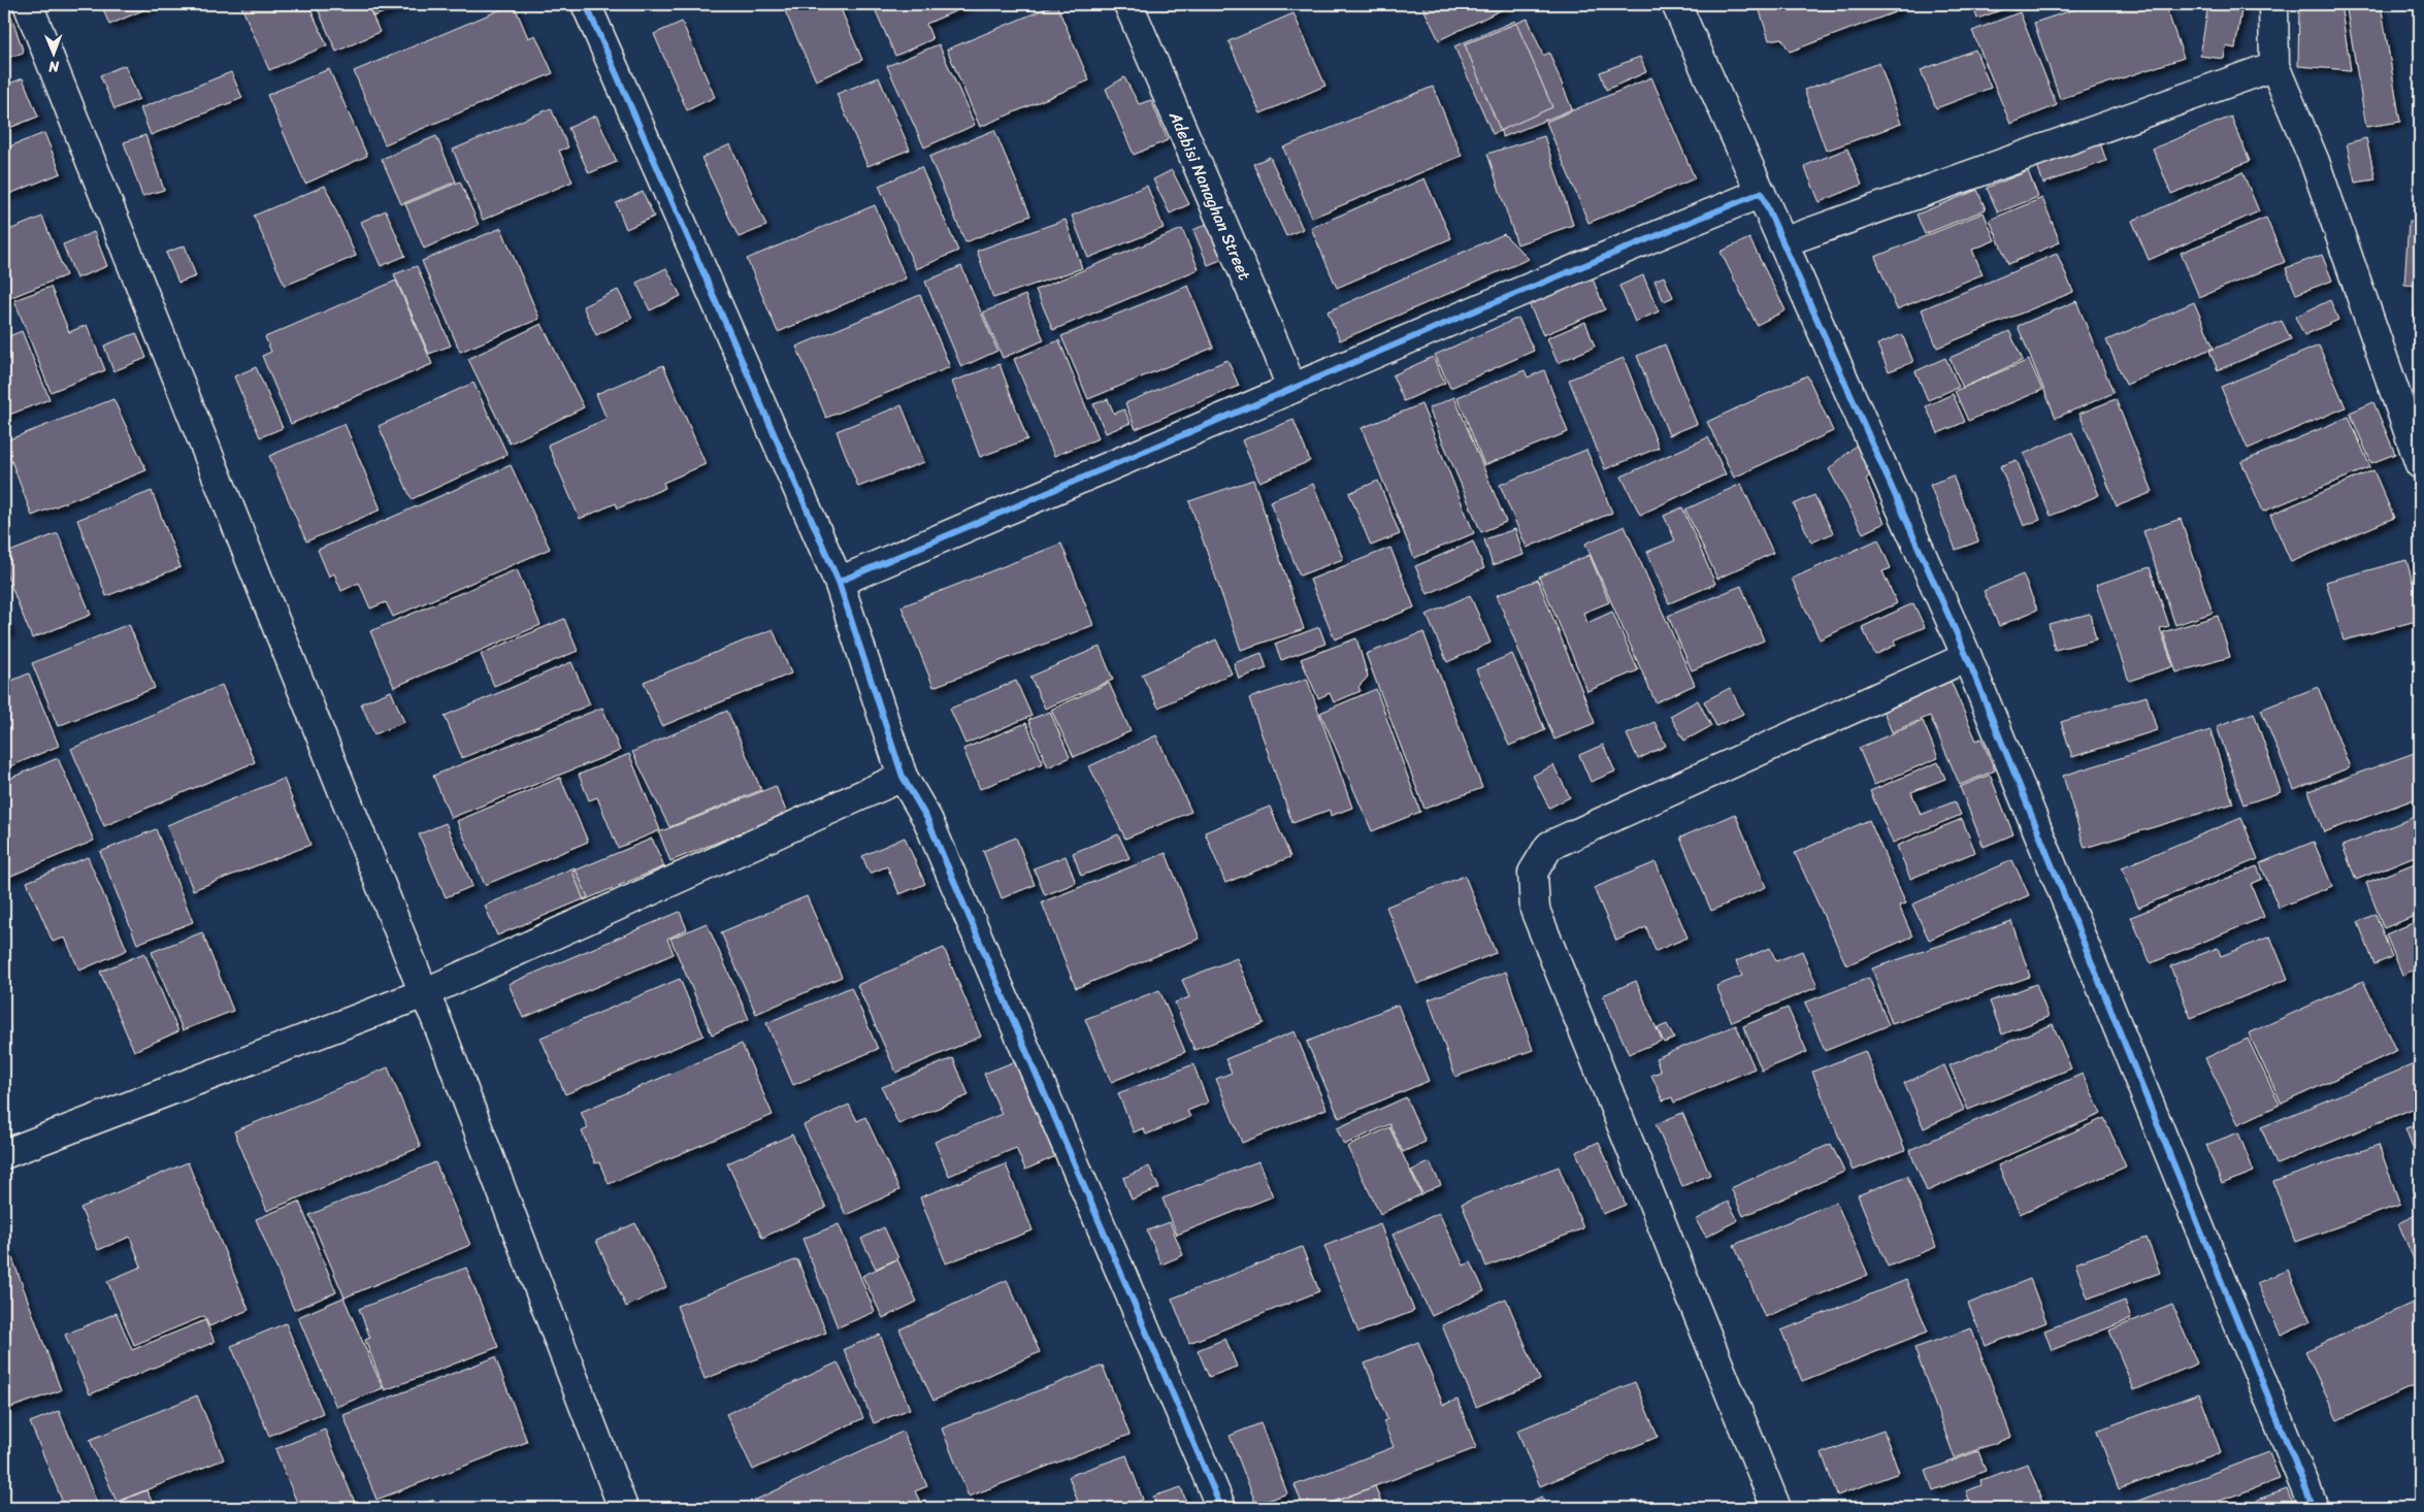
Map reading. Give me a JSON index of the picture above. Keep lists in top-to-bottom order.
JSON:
{
  "streets": {
    "street": ["Adebisi Nanaghan Street"]
  },
  "north": "bottom"
}
